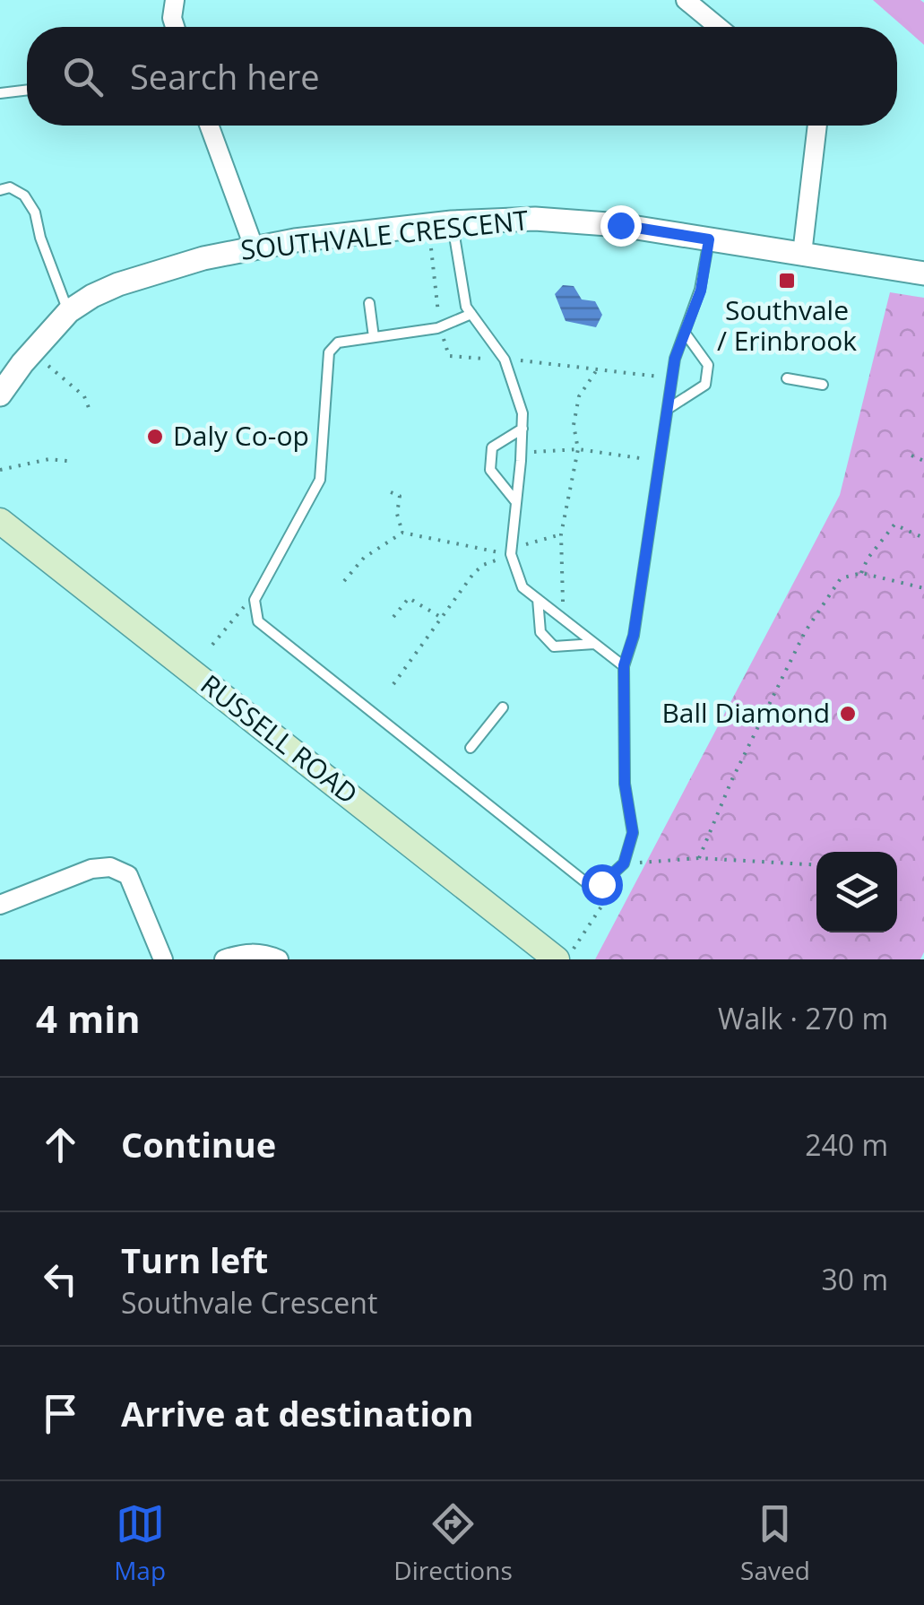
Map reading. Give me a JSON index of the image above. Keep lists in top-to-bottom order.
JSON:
{
  "streets": {
    "main road": ["RUSSELL ROAD"],
    "street": ["SOUTHVALE CRESCENT"]
  },
  "places": {
    "transit": ["Southvale / Erinbrook"],
    "other": ["Daly Co-op", "Ball Diamond"]
  },
  "page": {
    "search": "Search here",
    "heading": ["4 min", "Walk · 270 m"],
    "list": [
      ["Continue", "240 m"],
      ["Turn left", "Southvale Crescent", "30 m"],
      "Arrive at destination"
    ],
    "nav": ["Map", "Directions", "Saved"]
  }
}
